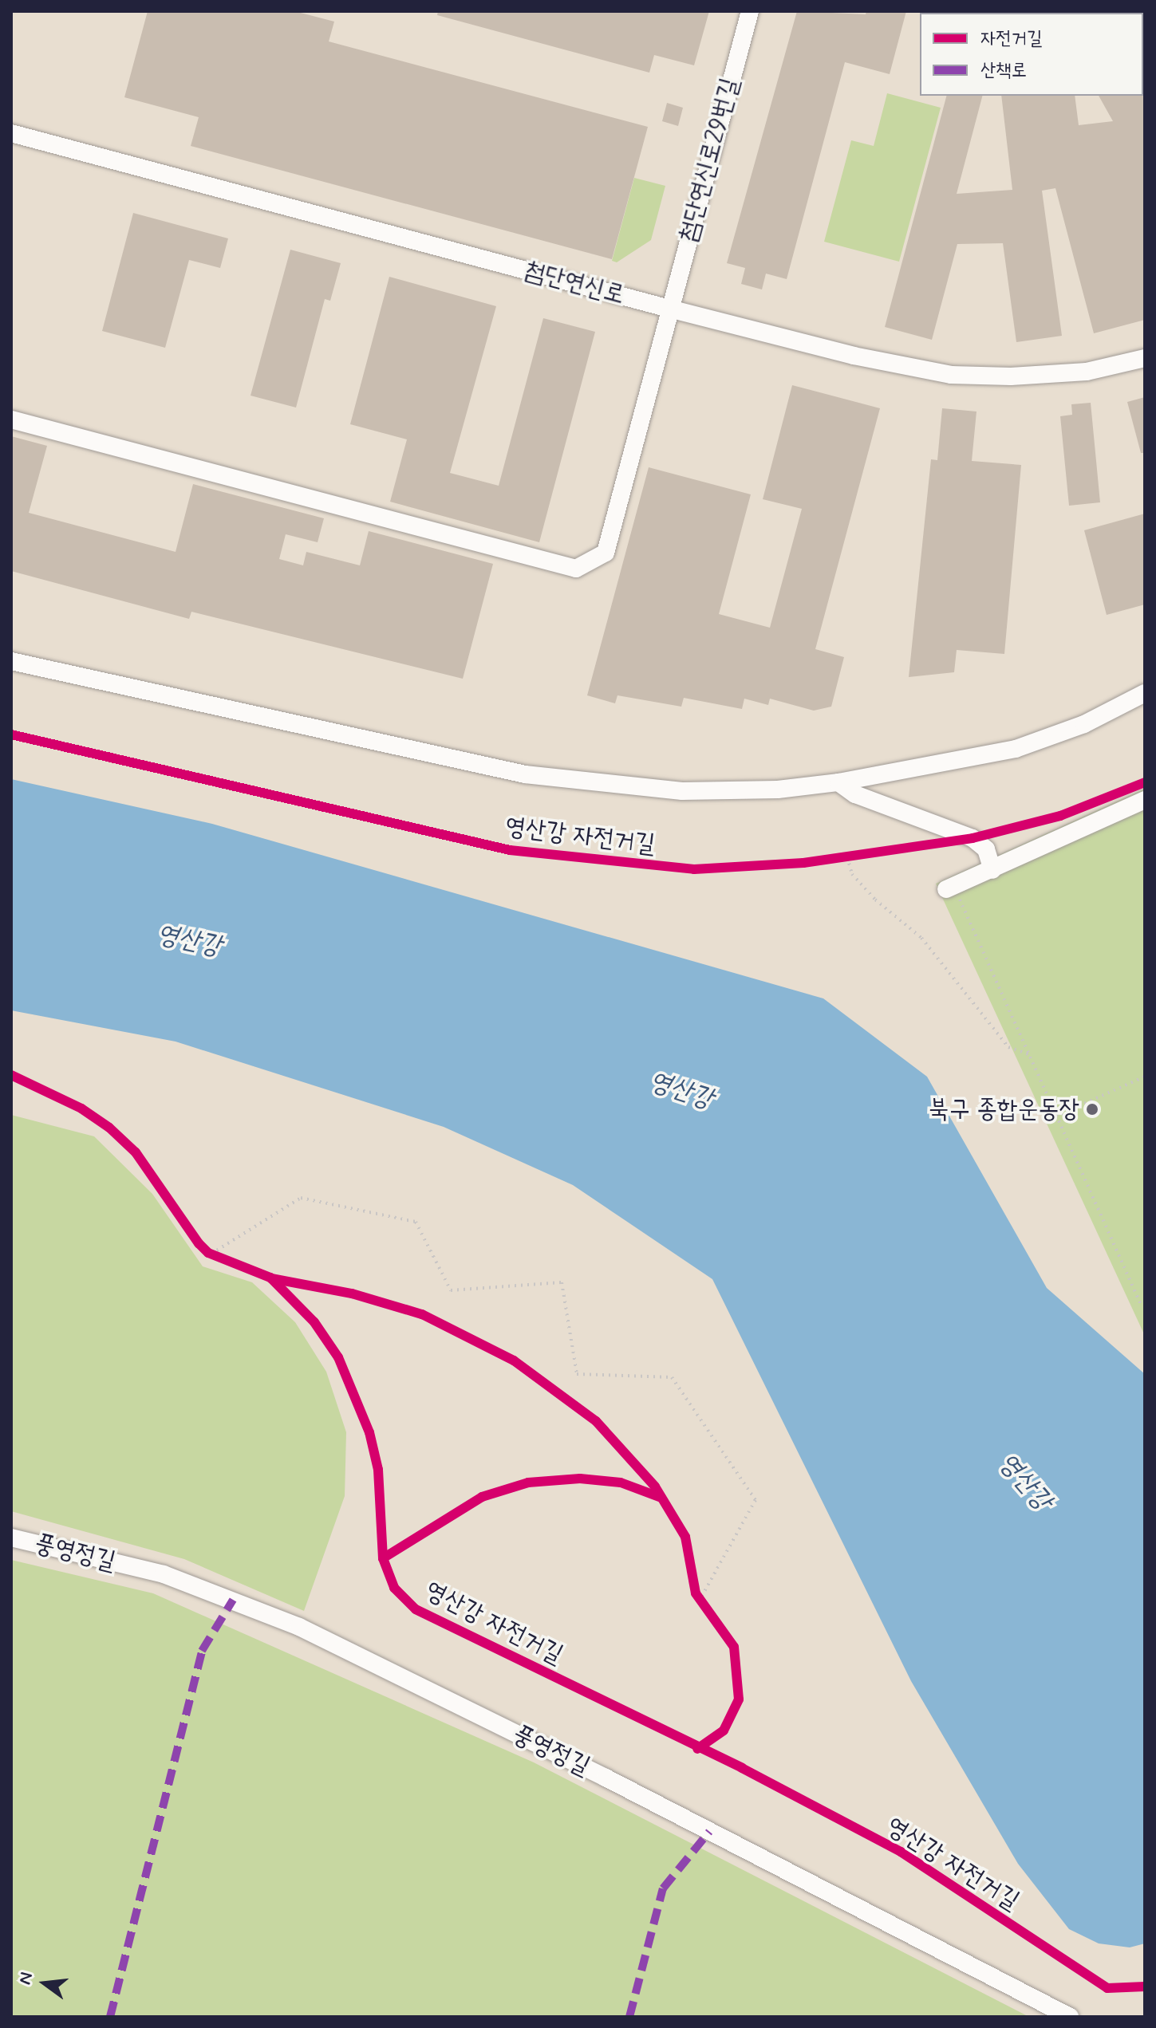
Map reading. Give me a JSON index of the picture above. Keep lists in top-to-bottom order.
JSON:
{
  "streets": {
    "street": ["첨단연신로29번길", "첨단연신로", "풍영정길"],
    "cycle path": ["영산강 자전거길"]
  },
  "crossings": [
    ["첨단연신로29번길", "첨단연신로"]
  ],
  "water": ["영산강"],
  "places": ["북구 종합운동장"],
  "legend": ["자전거길", "산책로"],
  "north": "left"
}
